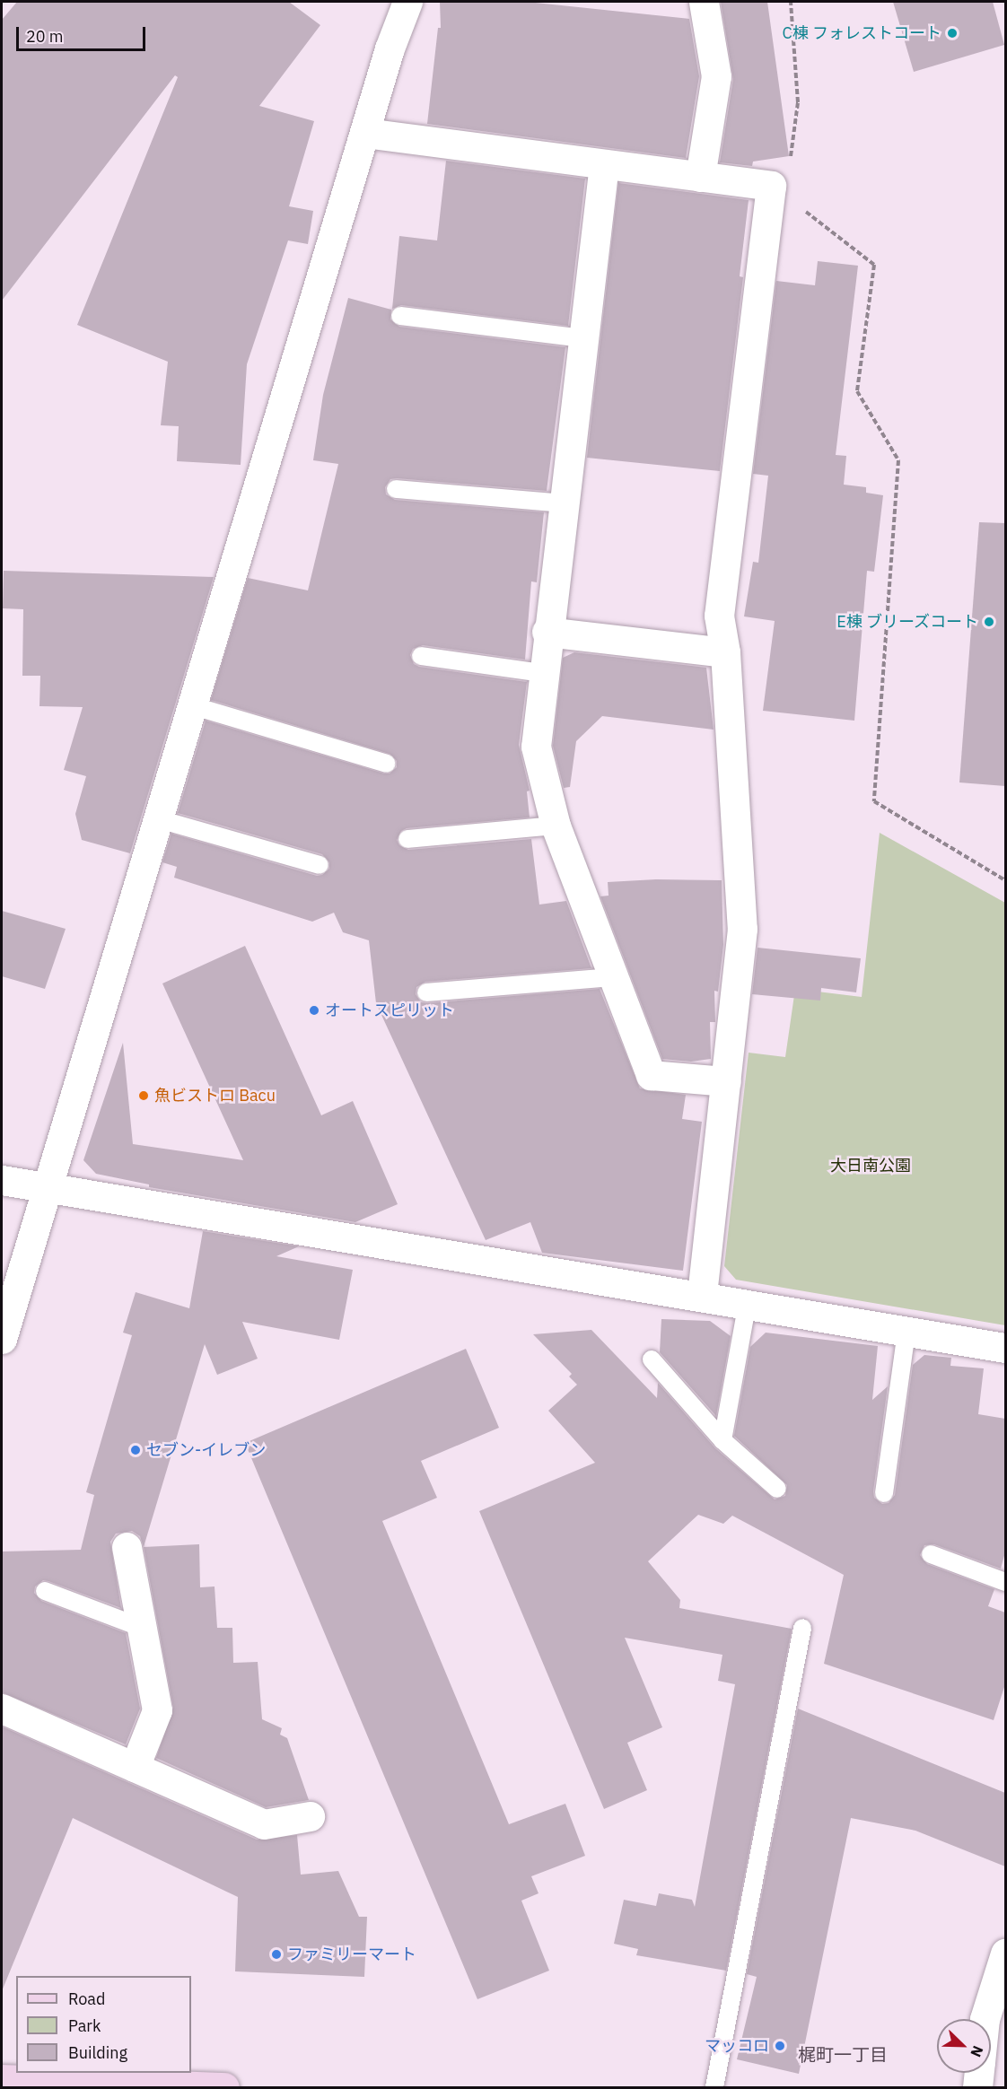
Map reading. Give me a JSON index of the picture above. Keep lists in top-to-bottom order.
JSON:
{
  "districts": ["梶町一丁目"],
  "parks": ["大日南公園"],
  "places": [
    "C棟 フォレストコート",
    "E棟 ブリーズコート",
    "オートスピリット",
    "魚ビストロ Bacu",
    "セブン-イレブン",
    "ファミリーマート",
    "マッコロ"
  ],
  "legend": ["Road", "Park", "Building"],
  "scale_bar": "20 m",
  "north": "bottom right"
}
